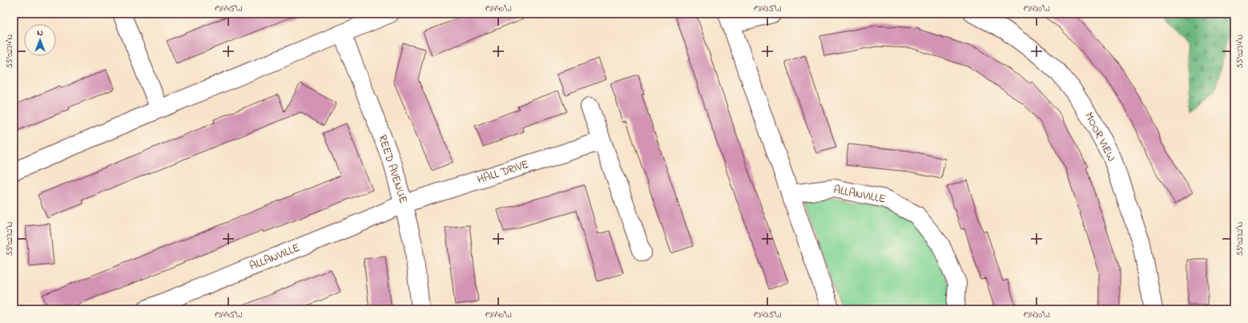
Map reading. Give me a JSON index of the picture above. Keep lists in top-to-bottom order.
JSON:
{
  "streets": {
    "street": [
      "MOOR VIEW",
      "REED AVENUE",
      "HALL DRIVE",
      "ALLANVILLE"
    ]
  },
  "crossings": [
    ["REED AVENUE", "HALL DRIVE"],
    ["REED AVENUE", "ALLANVILLE"],
    ["HALL DRIVE", "ALLANVILLE"]
  ],
  "north": "top",
  "coordinates": [
    "1°34'45\"W",
    "1°34'40\"W",
    "1°34'35\"W",
    "1°34'30\"W",
    "55°02'34\"N",
    "55°02'32\"N"
  ]
}
